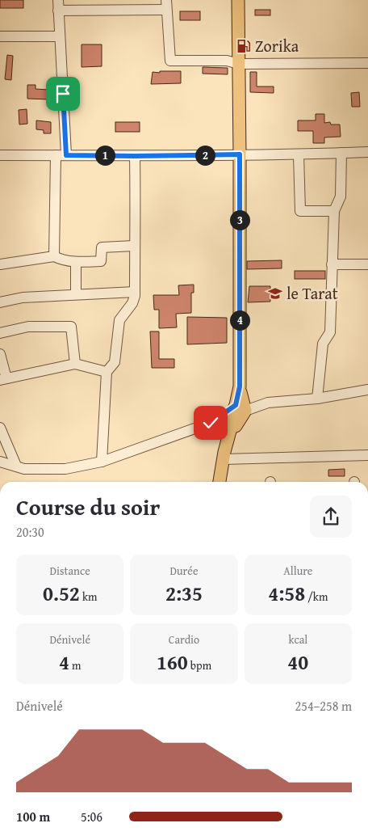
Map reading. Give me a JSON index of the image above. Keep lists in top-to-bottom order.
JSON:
{
  "places": {
    "fuel station": ["Zorika"],
    "school or university": ["le Tarat"]
  },
  "page": {
    "pins": [
      "1",
      "2",
      "3",
      "4"
    ],
    "heading": ["Course du soir", "20:30"],
    "stats": [
      ["Distance", "0.52 km"],
      ["Durée", "2:35"],
      ["Allure", "4:58 /km"],
      ["Dénivelé", "4 m"],
      ["Cardio", "160 bpm"],
      ["kcal", "40"]
    ],
    "chart": ["Dénivelé", "254–258 m"],
    "list": [
      {
        "name": "100 m",
        "note": "5:06"
      }
    ]
  }
}
